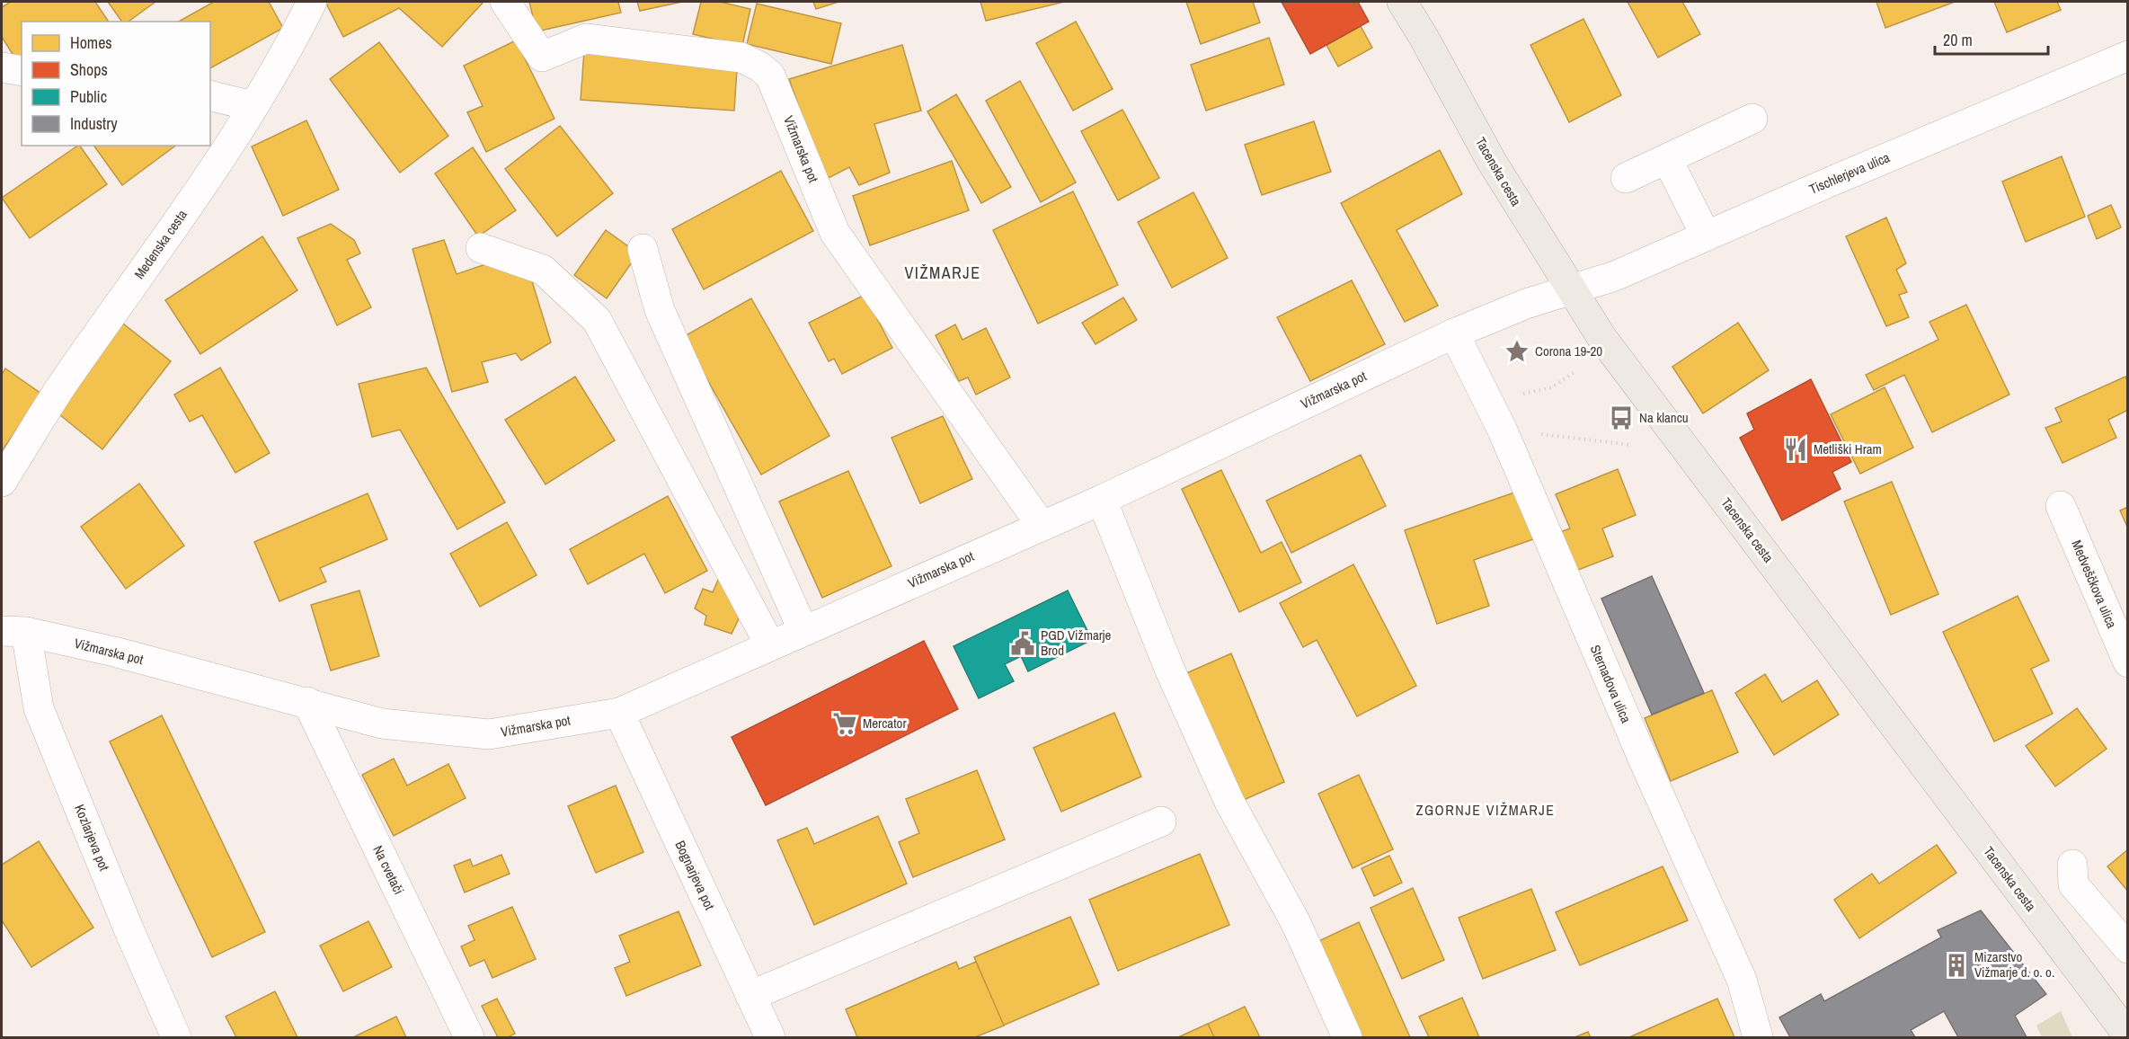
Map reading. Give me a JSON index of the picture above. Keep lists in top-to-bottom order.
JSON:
{
  "streets": {
    "main road": ["Tacenska cesta"],
    "street": [
      "Vižmarska pot",
      "Tischlerjeva ulica",
      "Medenska cesta",
      "Medveščkova ulica",
      "Sternadova ulica",
      "Kozlarjeva pot",
      "Na cvetači",
      "Bognarjeva pot"
    ]
  },
  "crossings": [
    ["Vižmarska pot", "Tacenska cesta"],
    ["Vižmarska pot", "Tischlerjeva ulica"],
    ["Vižmarska pot", "Sternadova ulica"],
    ["Vižmarska pot", "Kozlarjeva pot"],
    ["Vižmarska pot", "Na cvetači"],
    ["Vižmarska pot", "Bognarjeva pot"],
    ["Tacenska cesta", "Tischlerjeva ulica"]
  ],
  "districts": ["VIŽMARJE", "ZGORNJE VIŽMARJE"],
  "places": {
    "place": ["Corona 19-20"],
    "bus stop": ["Na klancu"],
    "restaurant": ["Metliški Hram"],
    "public building": ["PGD Vižmarje Brod"],
    "supermarket": ["Mercator"],
    "building": ["Mizarstvo Vižmarje d. o. o."]
  },
  "legend": [
    "Homes",
    "Shops",
    "Public",
    "Industry"
  ],
  "scale_bar": "20 m"
}
